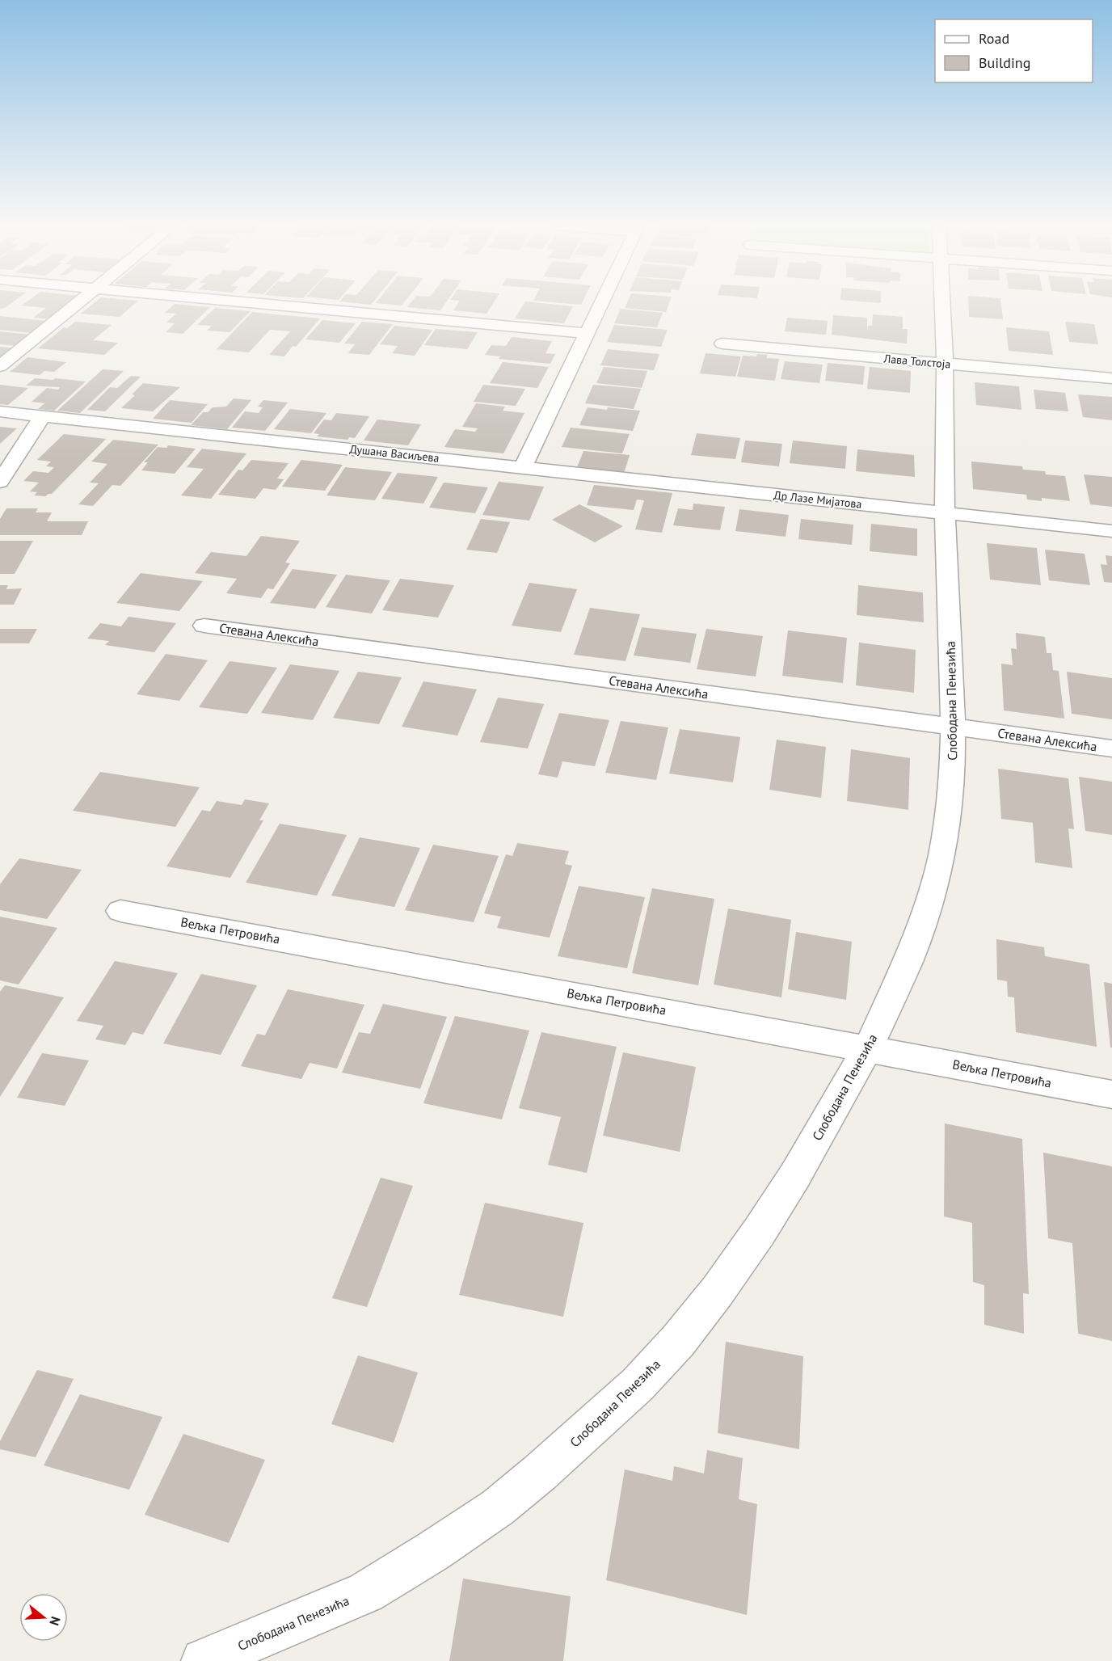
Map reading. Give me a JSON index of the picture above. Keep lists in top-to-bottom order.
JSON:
{
  "streets": {
    "street": [
      "Лава Толстоја",
      "Душана Васиљева",
      "Др Лазе Мијатова",
      "Стевана Алексића",
      "Слободана Пенезића",
      "Вељка Петровића"
    ]
  },
  "crossings": [
    ["Лава Толстоја", "Слободана Пенезића"],
    ["Душана Васиљева", "Др Лазе Мијатова"],
    ["Др Лазе Мијатова", "Слободана Пенезића"],
    ["Стевана Алексића", "Слободана Пенезића"],
    ["Слободана Пенезића", "Вељка Петровића"]
  ],
  "legend": ["Road", "Building"],
  "north": "right"
}
